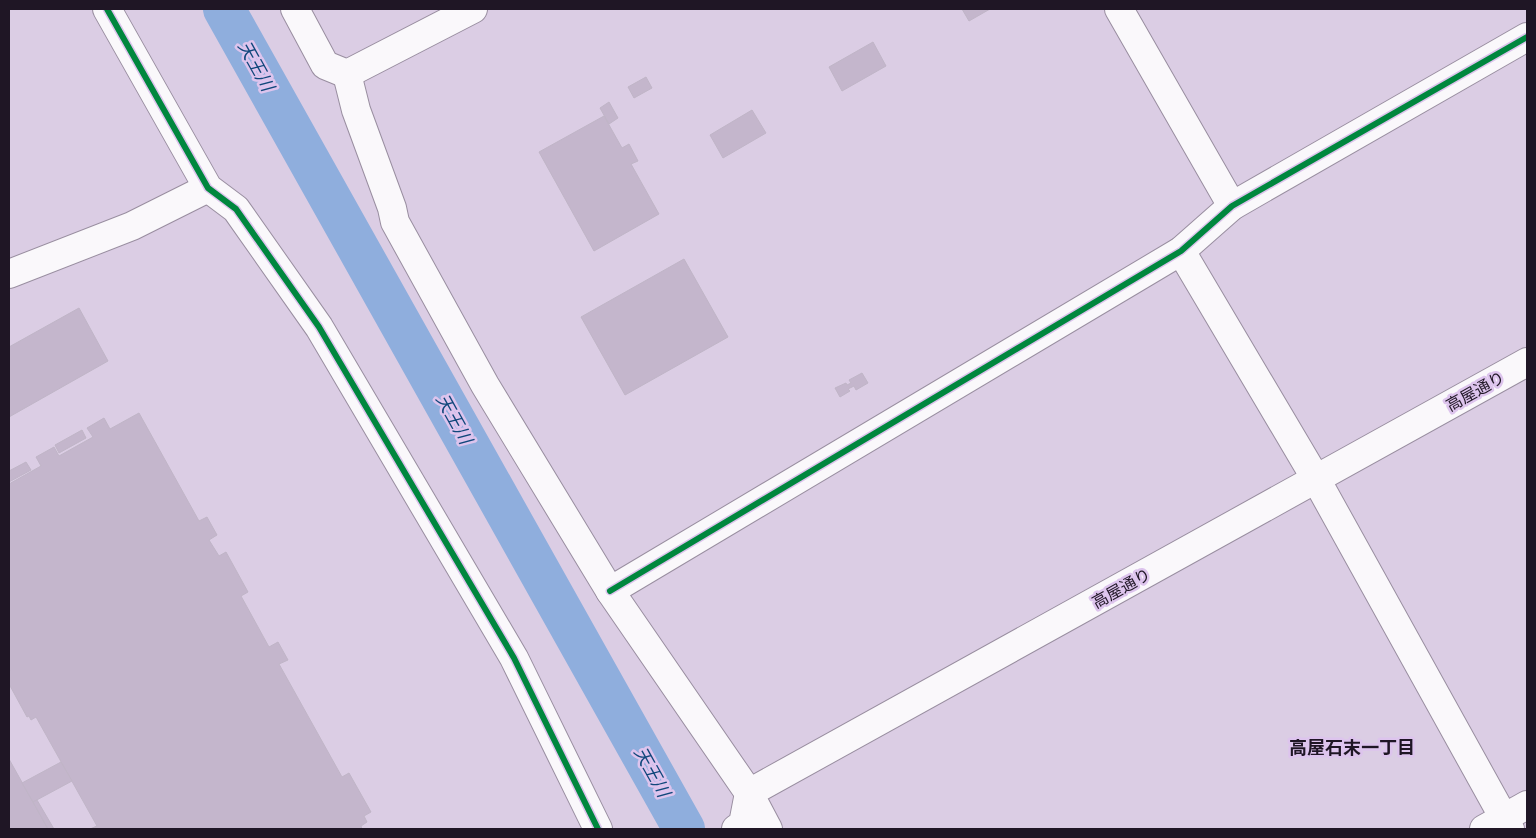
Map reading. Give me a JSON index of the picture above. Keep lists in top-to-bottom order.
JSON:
{
  "streets": {
    "street": ["高屋通り"]
  },
  "districts": ["高屋石末一丁目"],
  "water": ["天王川"]
}
